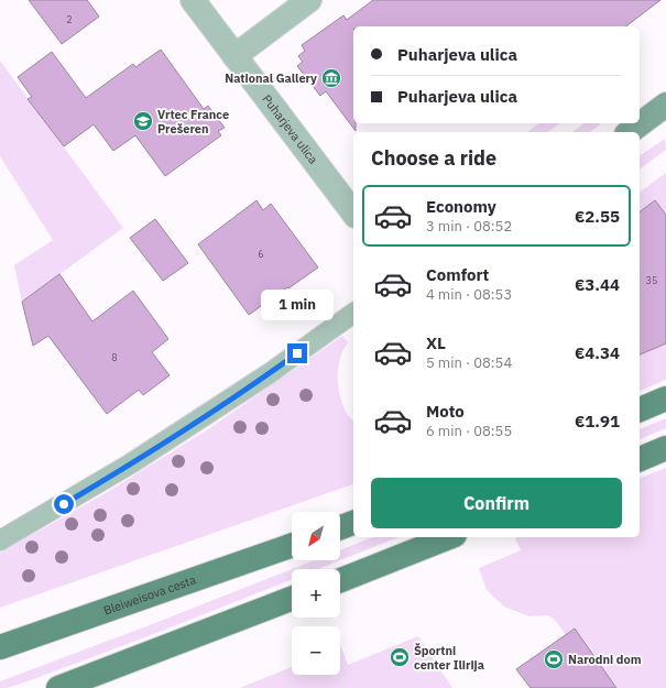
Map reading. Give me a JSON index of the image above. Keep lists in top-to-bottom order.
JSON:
{
  "streets": {
    "main road": ["Bleiweisova cesta"],
    "street": ["Puharjeva ulica"]
  },
  "places": {
    "museum": ["National Gallery"],
    "school or university": ["Vrtec France Prešeren"],
    "sports": ["Športni center Ilirija", "Narodni dom"]
  },
  "house_numbers": [
    "2",
    "6",
    "35",
    "8"
  ],
  "north": "bottom left",
  "page": {
    "banner": ["Puharjeva ulica", "Puharjeva ulica"],
    "heading": "Choose a ride",
    "list": [
      {
        "name": "Economy",
        "note": "3 min · 08:52",
        "value": "€2.55"
      },
      {
        "name": "Comfort",
        "note": "4 min · 08:53",
        "value": "€3.44"
      },
      {
        "name": "XL",
        "note": "5 min · 08:54",
        "value": "€4.34"
      },
      {
        "name": "Moto",
        "note": "6 min · 08:55",
        "value": "€1.91"
      }
    ],
    "bubble": "1 min",
    "buttons": "Confirm",
    "map_buttons": ["+", "−"]
  }
}
